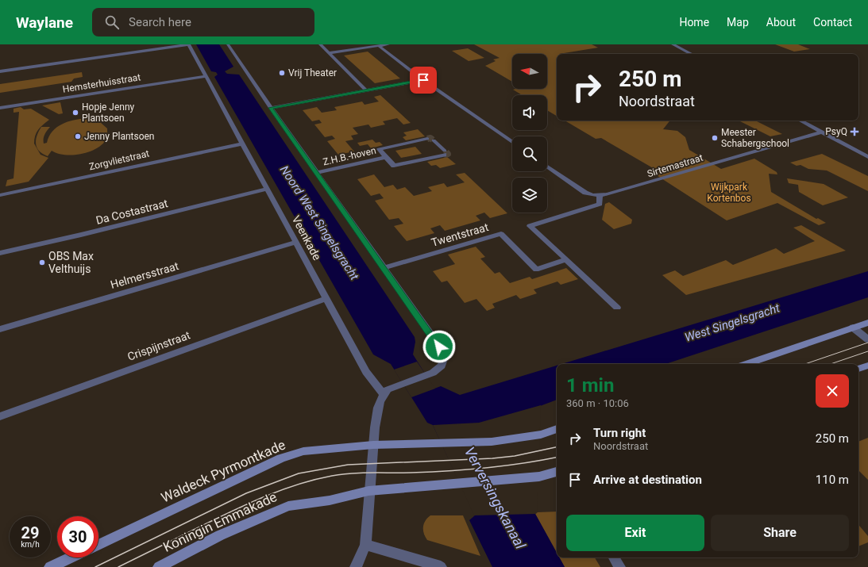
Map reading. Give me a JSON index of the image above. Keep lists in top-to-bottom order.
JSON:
{
  "streets": {
    "main road": ["Waldeck Pyrmontkade", "Koningin Emmakade"],
    "street": [
      "Hemsterhuisstraat",
      "Z.H.B.-hoven",
      "Zorgvlietstraat",
      "Sirtemastraat",
      "Da Costastraat",
      "Twentstraat",
      "Veenkade",
      "Helmersstraat",
      "Crispijnstraat"
    ]
  },
  "crossings": [
    ["Hemsterhuisstraat", "Veenkade"],
    ["Zorgvlietstraat", "Veenkade"],
    ["Da Costastraat", "Veenkade"],
    ["Veenkade", "Helmersstraat"],
    ["Veenkade", "Crispijnstraat"]
  ],
  "water": ["Noord West Singelsgracht", "West Singelsgracht", "Verversingskanaal"],
  "parks": ["Wijkpark Kortenbos"],
  "places": {
    "other": [
      "Vrij Theater",
      "Hopje Jenny Plantsoen",
      "Jenny Plantsoen",
      "Meester Schabergschool",
      "OBS Max Velthuijs"
    ],
    "health": ["PsyQ"]
  },
  "north": "left",
  "page": {
    "header": "Waylane",
    "search": "Search here",
    "nav": [
      "Home",
      "Map",
      "About",
      "Contact"
    ],
    "turn": ["250 m", "Noordstraat"],
    "heading": ["1 min", "360 m · 10:06"],
    "list": [
      {
        "name": "Turn right",
        "note": "Noordstraat",
        "value": "250 m"
      },
      {
        "name": "Arrive at destination",
        "value": "110 m"
      }
    ],
    "buttons": ["Exit", "Share"],
    "speed": "29 km/h",
    "limit": "30"
  }
}
